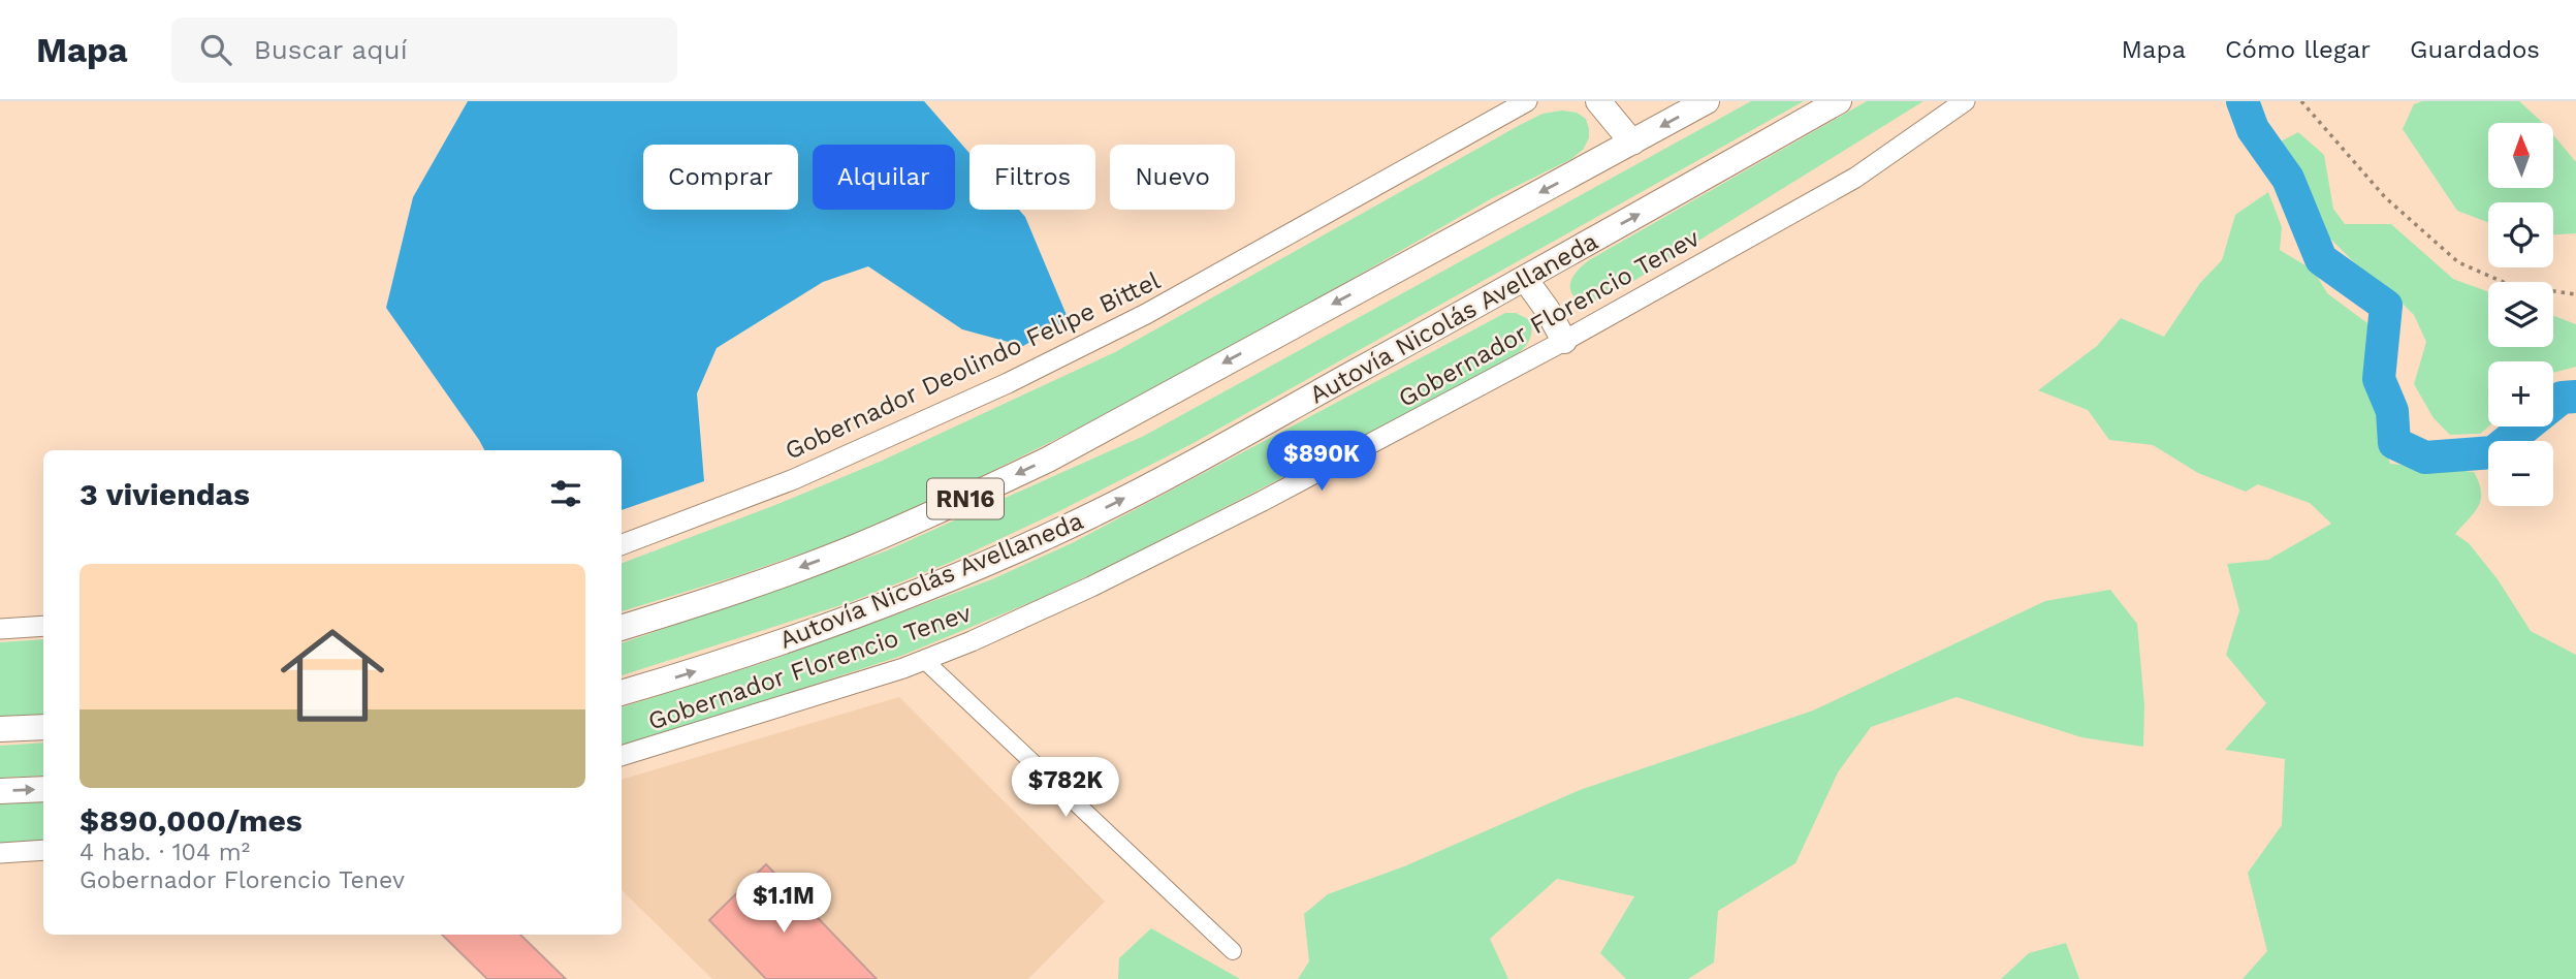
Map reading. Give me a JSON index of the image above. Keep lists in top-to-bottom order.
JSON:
{
  "streets": {
    "highway": ["Autovía Nicolás Avellaneda", "RN16"],
    "street": ["Gobernador Florencio Tenev", "Gobernador Deolindo Felipe Bittel"]
  },
  "north": "top",
  "page": {
    "header": "Mapa",
    "search": "Buscar aquí",
    "nav": ["Mapa", "Cómo llegar", "Guardados"],
    "map_buttons": ["+", "−"],
    "chip": [
      "Comprar",
      "Alquilar",
      "Filtros",
      "Nuevo"
    ],
    "price": ["$890K", "$782K", "$1.1M"],
    "heading": "3 viviendas",
    "list": [
      {
        "name": "$890,000/mes",
        "note": "4 hab. · 104 m² · Gobernador Florencio Tenev"
      }
    ]
  }
}
